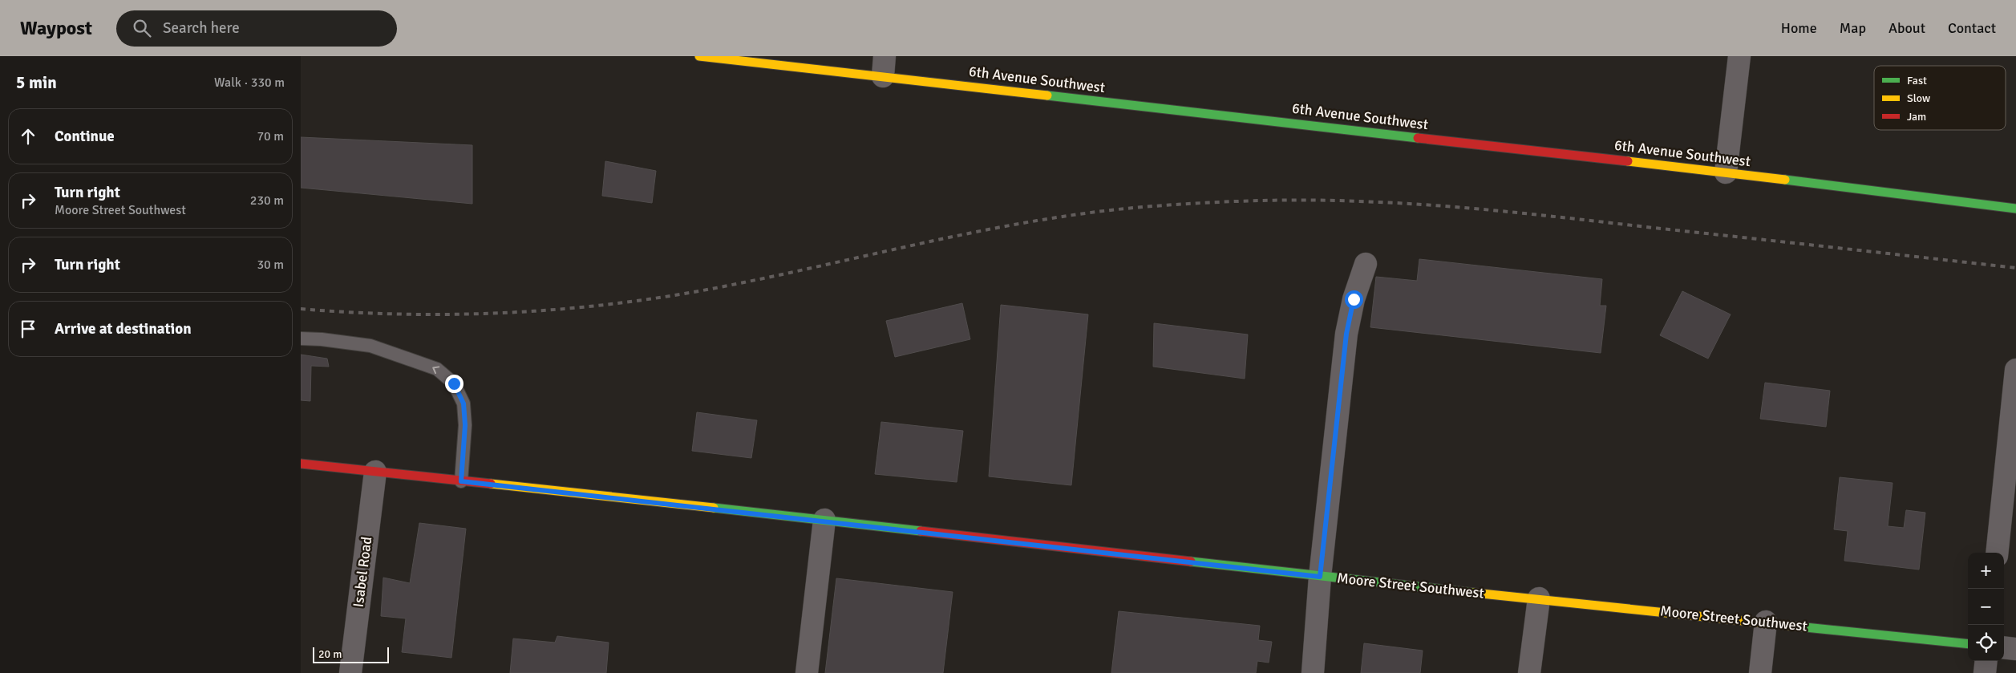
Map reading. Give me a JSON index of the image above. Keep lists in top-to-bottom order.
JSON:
{
  "streets": {
    "street": ["6th Avenue Southwest", "Isabel Road", "Moore Street Southwest"]
  },
  "crossings": [
    ["Isabel Road", "Moore Street Southwest"]
  ],
  "legend": ["Fast", "Slow", "Jam"],
  "scale_bar": "20 m",
  "page": {
    "header": "Waypost",
    "search": "Search here",
    "nav": [
      "Home",
      "Map",
      "About",
      "Contact"
    ],
    "heading": ["5 min", "Walk · 330 m"],
    "list": [
      ["Continue", "70 m"],
      ["Turn right", "Moore Street Southwest", "230 m"],
      ["Turn right", "30 m"],
      "Arrive at destination"
    ],
    "map_buttons": ["+", "−"],
    "scale": "20 m"
  }
}
